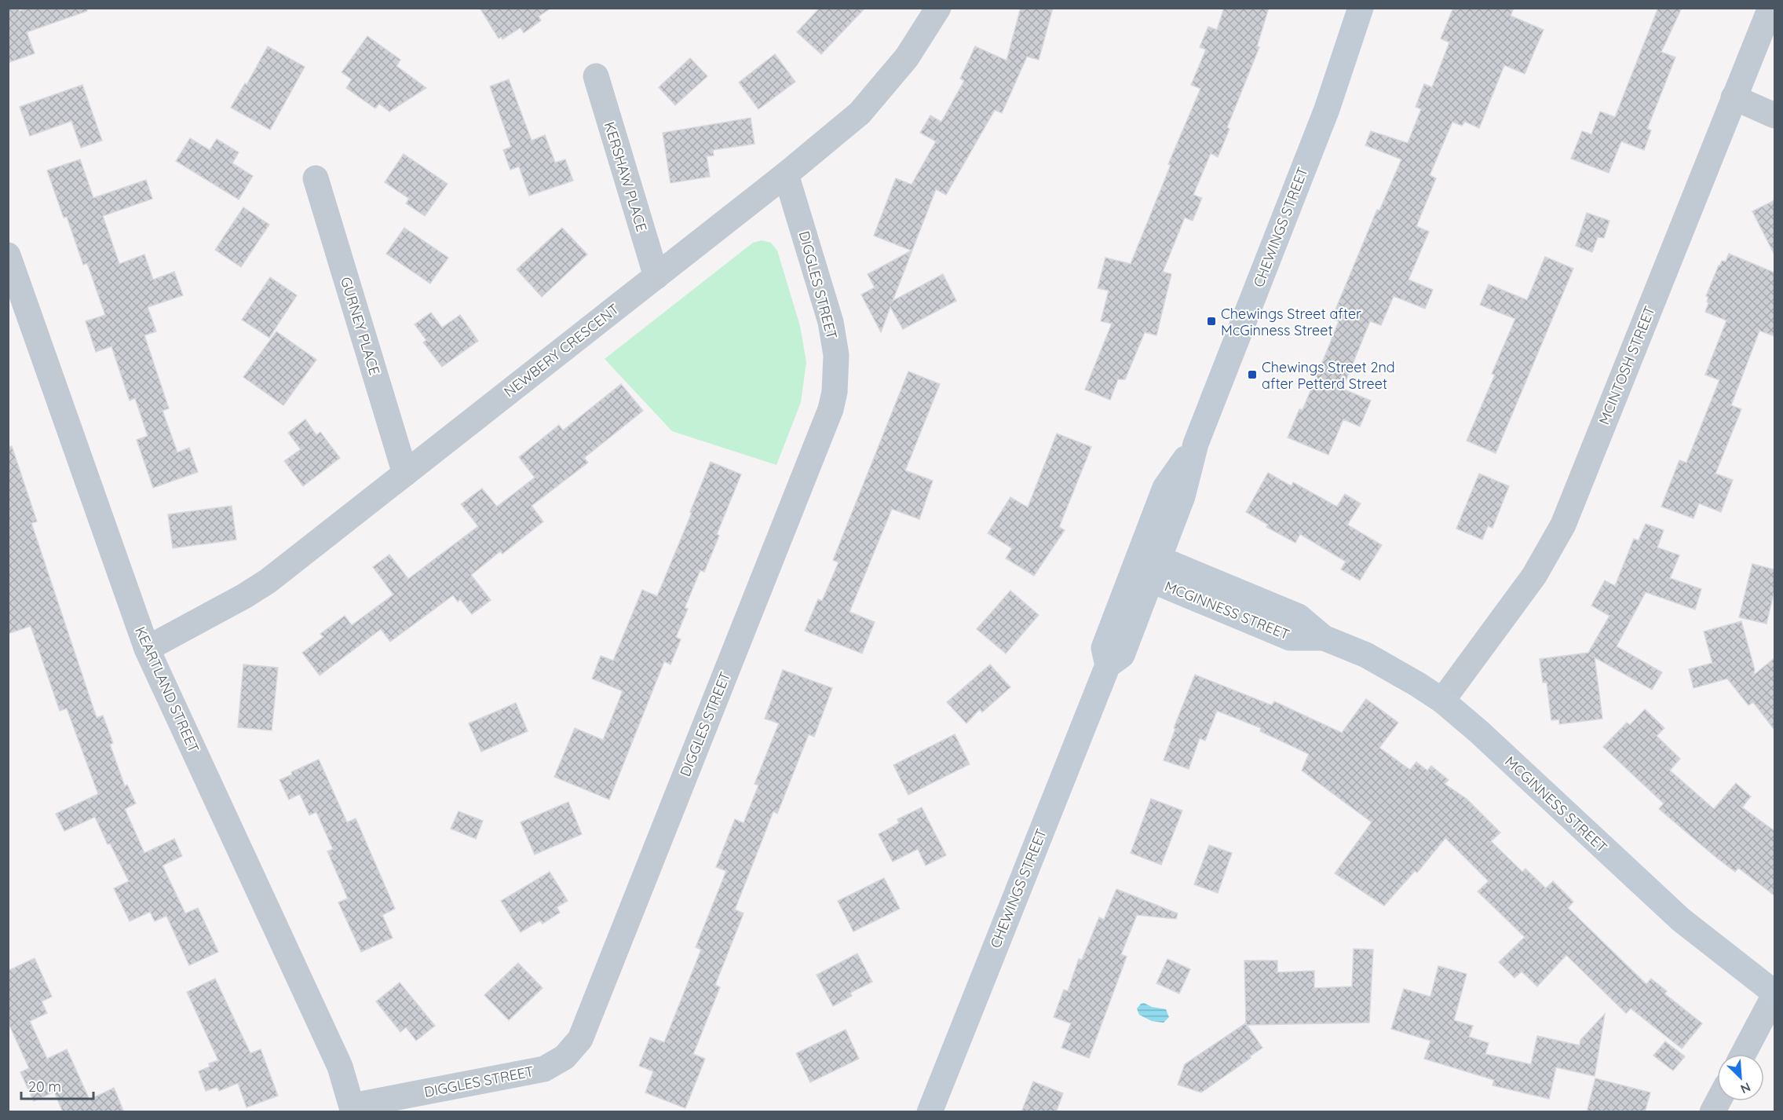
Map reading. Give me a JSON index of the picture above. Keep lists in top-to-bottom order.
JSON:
{
  "streets": {
    "street": [
      "KERSHAW PLACE",
      "CHEWINGS STREET",
      "DIGGLES STREET",
      "GURNEY PLACE",
      "NEWBERY CRESCENT",
      "MCINTOSH STREET",
      "MCGINNESS STREET",
      "KEARTLAND STREET"
    ]
  },
  "crossings": [
    ["KERSHAW PLACE", "NEWBERY CRESCENT"],
    ["CHEWINGS STREET", "MCGINNESS STREET"],
    ["DIGGLES STREET", "NEWBERY CRESCENT"],
    ["DIGGLES STREET", "KEARTLAND STREET"],
    ["GURNEY PLACE", "NEWBERY CRESCENT"],
    ["NEWBERY CRESCENT", "KEARTLAND STREET"],
    ["MCINTOSH STREET", "MCGINNESS STREET"]
  ],
  "places": {
    "transit": ["Chewings Street after McGinness Street", "Chewings Street 2nd after Petterd Street"]
  },
  "scale_bar": "20 m",
  "north": "bottom right"
}
